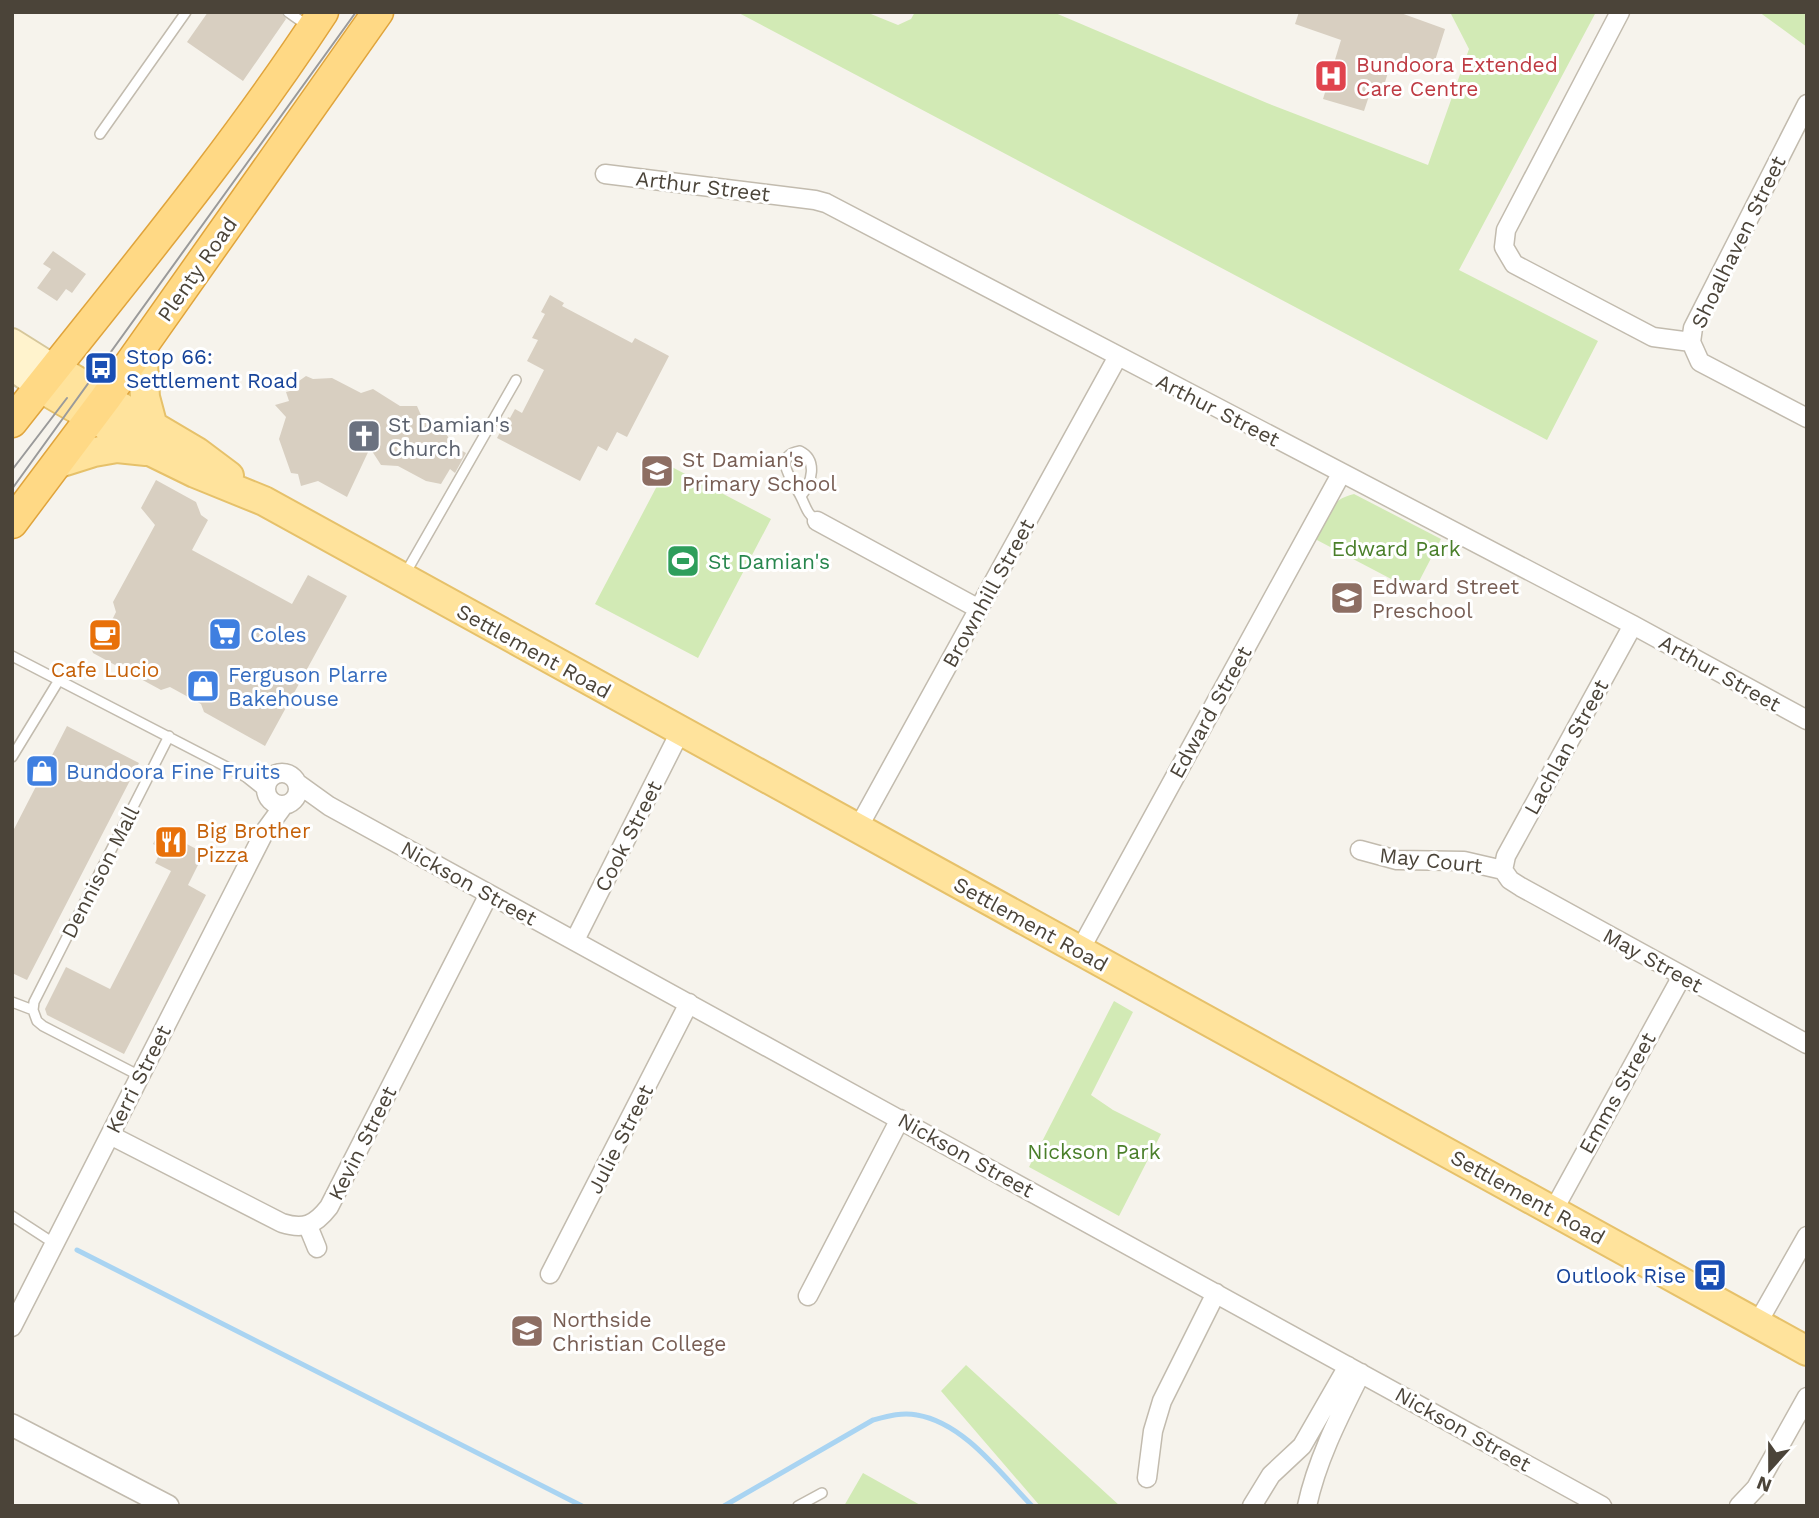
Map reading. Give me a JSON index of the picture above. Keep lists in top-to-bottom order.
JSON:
{
  "streets": {
    "highway": ["Plenty Road"],
    "main road": ["Settlement Road"],
    "street": [
      "Arthur Street",
      "Shoalhaven Street",
      "Brownhill Street",
      "Edward Street",
      "Lachlan Street",
      "Cook Street",
      "May Court",
      "Nickson Street",
      "May Street",
      "Kerri Street",
      "Emms Street",
      "Julie Street",
      "Kevin Street"
    ],
    "lane": ["Dennison Mall"]
  },
  "crossings": [
    ["Arthur Street", "Brownhill Street"],
    ["Arthur Street", "Edward Street"],
    ["Arthur Street", "Lachlan Street"],
    ["Plenty Road", "Settlement Road"],
    ["Brownhill Street", "Settlement Road"],
    ["Settlement Road", "Edward Street"],
    ["Settlement Road", "Cook Street"],
    ["Settlement Road", "Emms Street"],
    ["Lachlan Street", "May Court"],
    ["Lachlan Street", "May Street"],
    ["Cook Street", "Nickson Street"],
    ["May Court", "May Street"],
    ["Dennison Mall", "Nickson Street"],
    ["Nickson Street", "Kerri Street"],
    ["Nickson Street", "Julie Street"],
    ["Nickson Street", "Kevin Street"],
    ["May Street", "Emms Street"]
  ],
  "parks": ["Edward Park", "Nickson Park"],
  "places": {
    "hospital": ["Bundoora Extended Care Centre"],
    "bus stop": ["Stop 66: Settlement Road", "Outlook Rise"],
    "church": ["St Damian's Church"],
    "school or university": ["St Damian's Primary School", "Edward Street Preschool", "Northside Christian College"],
    "sports": ["St Damian's"],
    "supermarket": ["Coles"],
    "cafe": ["Cafe Lucio"],
    "shop": ["Ferguson Plarre Bakehouse", "Bundoora Fine Fruits"],
    "restaurant": ["Big Brother Pizza"]
  },
  "north": "bottom"
}
